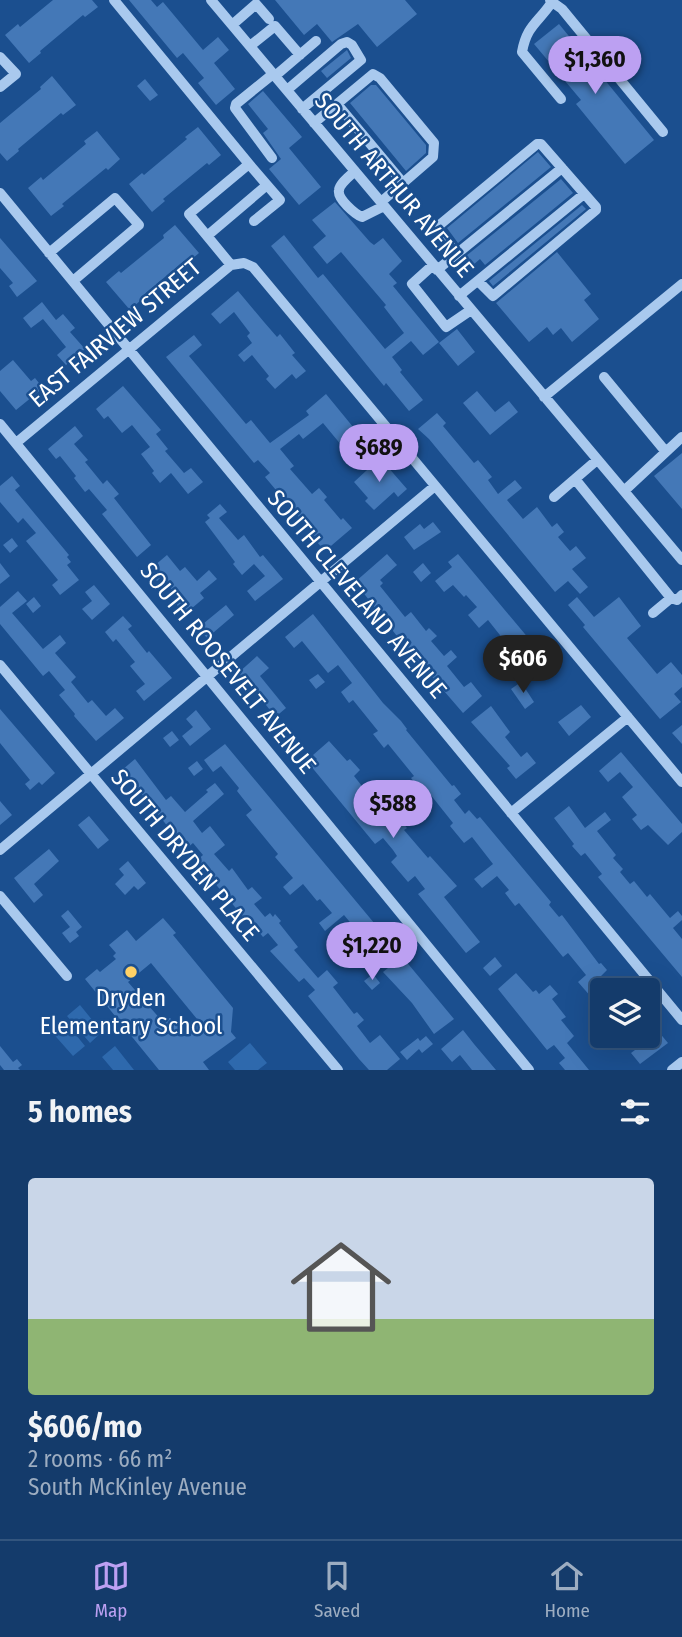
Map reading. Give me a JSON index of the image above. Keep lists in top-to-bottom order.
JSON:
{
  "streets": {
    "street": [
      "SOUTH ARTHUR AVENUE",
      "EAST FAIRVIEW STREET",
      "SOUTH CLEVELAND AVENUE",
      "SOUTH ROOSEVELT AVENUE",
      "SOUTH DRYDEN PLACE"
    ]
  },
  "crossings": [
    ["EAST FAIRVIEW STREET", "SOUTH CLEVELAND AVENUE"],
    ["EAST FAIRVIEW STREET", "SOUTH ROOSEVELT AVENUE"]
  ],
  "places": ["Dryden Elementary School"],
  "page": {
    "price": [
      "$1,360",
      "$689",
      "$606",
      "$588",
      "$1,220"
    ],
    "heading": "5 homes",
    "list": [
      {
        "name": "$606/mo",
        "note": "2 rooms · 66 m² · South McKinley Avenue"
      }
    ],
    "tabs": ["Map", "Saved", "Home"]
  }
}
